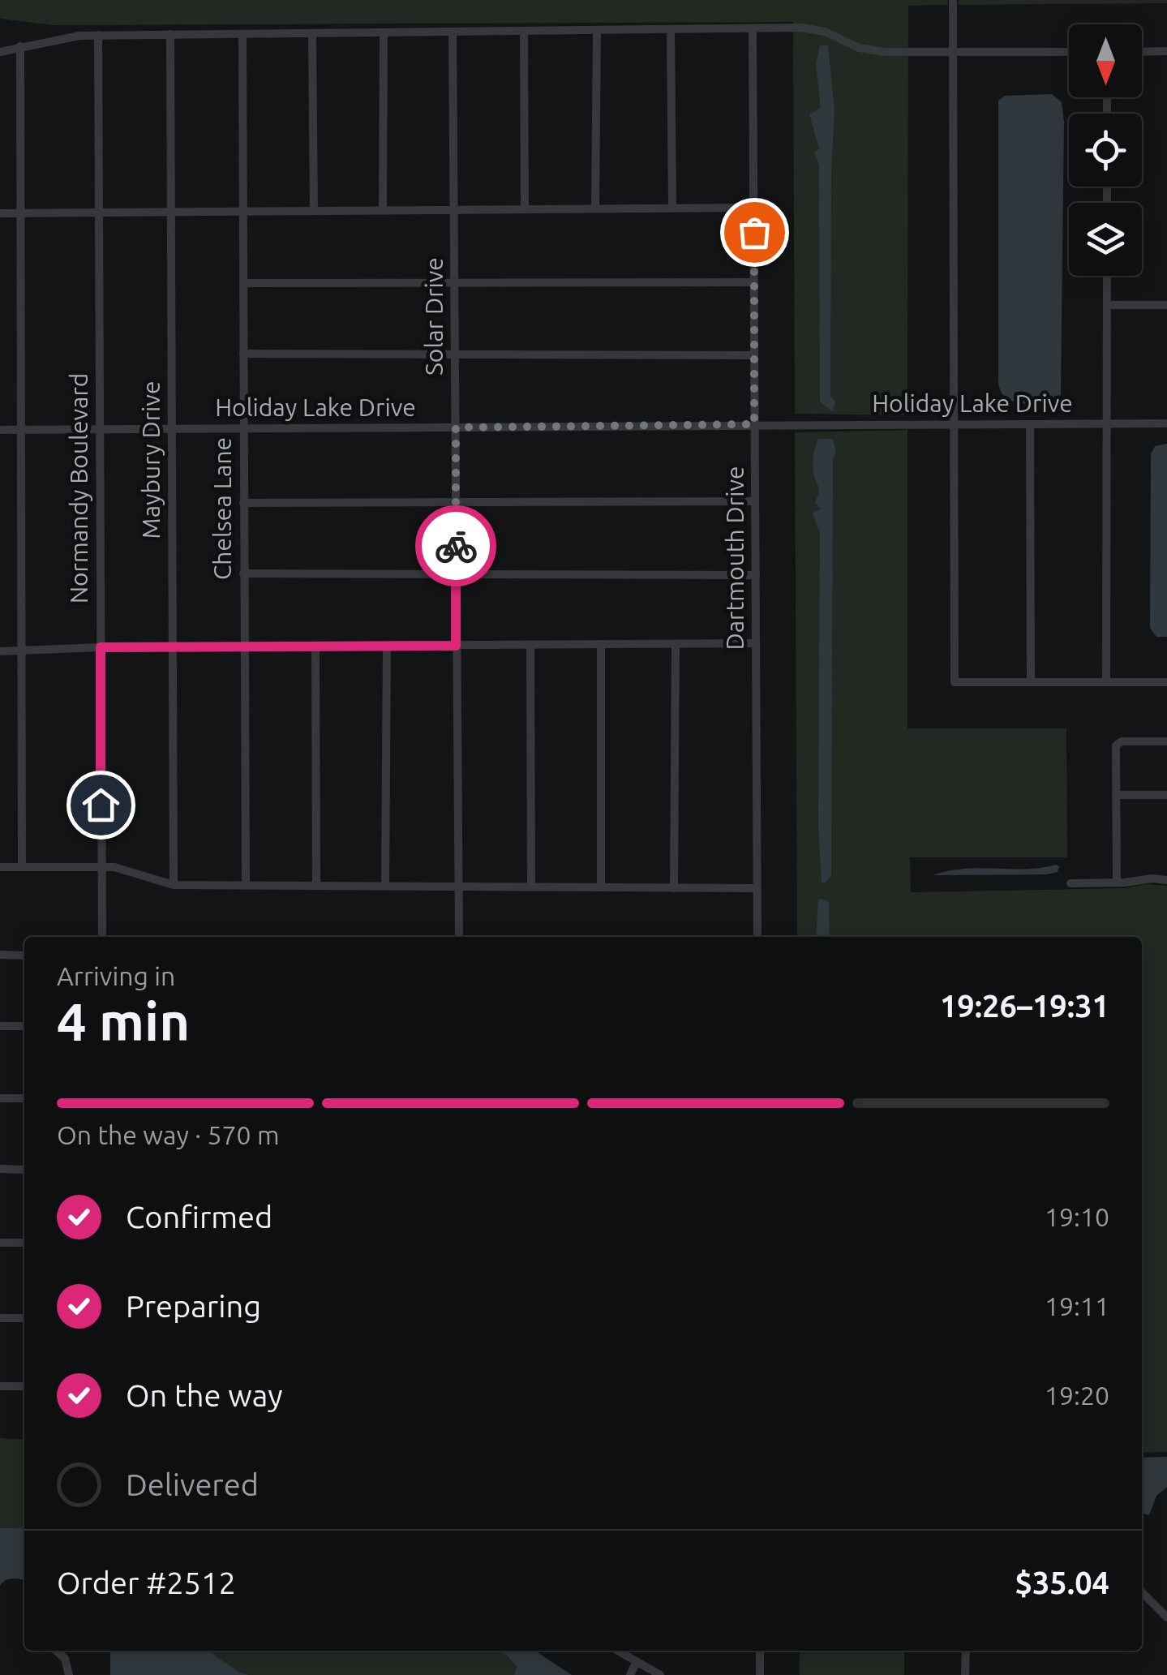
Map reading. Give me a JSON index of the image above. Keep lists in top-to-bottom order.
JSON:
{
  "streets": {
    "street": [
      "Solar Drive",
      "Holiday Lake Drive",
      "Maybury Drive",
      "Normandy Boulevard",
      "Chelsea Lane",
      "Dartmouth Drive"
    ]
  },
  "crossings": [
    ["Solar Drive", "Holiday Lake Drive"],
    ["Holiday Lake Drive", "Maybury Drive"],
    ["Holiday Lake Drive", "Normandy Boulevard"],
    ["Holiday Lake Drive", "Chelsea Lane"],
    ["Holiday Lake Drive", "Dartmouth Drive"]
  ],
  "north": "bottom",
  "page": {
    "heading": ["4 min", "Arriving in", "19:26–19:31"],
    "panel": ["Order #2512", "$35.04"],
    "bar": "On the way · 570 m",
    "list": [
      ["Confirmed", "19:10"],
      ["Preparing", "19:11"],
      ["On the way", "19:20"],
      "Delivered"
    ]
  }
}
